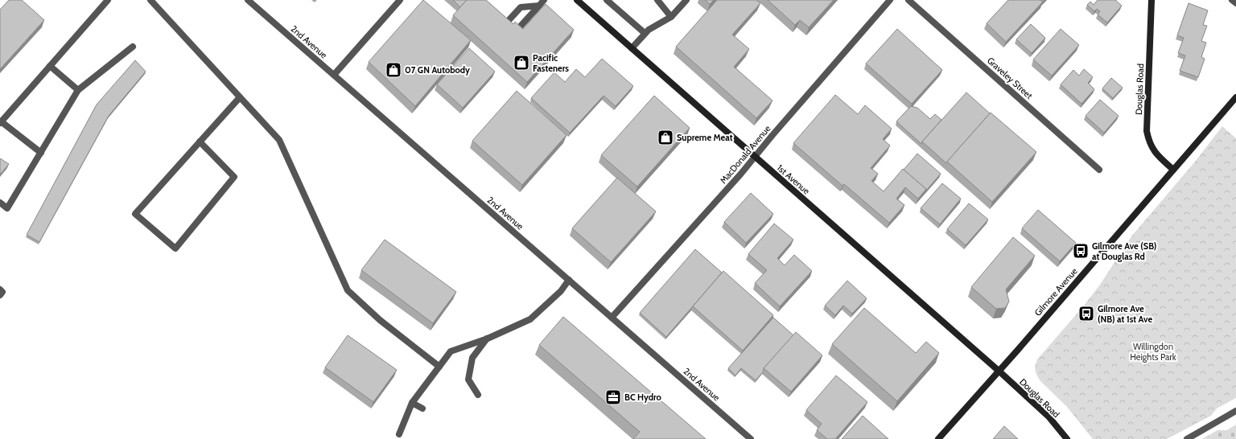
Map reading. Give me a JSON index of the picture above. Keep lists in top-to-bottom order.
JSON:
{
  "streets": {
    "street": [
      "2nd Avenue",
      "Graveley Street",
      "Douglas Road",
      "MacDonald Avenue",
      "1st Avenue",
      "Gilmore Avenue"
    ]
  },
  "crossings": [
    ["2nd Avenue", "MacDonald Avenue"],
    ["Douglas Road", "1st Avenue"],
    ["Douglas Road", "Gilmore Avenue"],
    ["MacDonald Avenue", "1st Avenue"],
    ["1st Avenue", "Gilmore Avenue"]
  ],
  "parks": ["Willingdon Heights Park"],
  "places": {
    "shop": ["Pacific Fasteners", "07 GN Autobody", "Supreme Meat"],
    "bus stop": ["Gilmore Ave (SB) at Douglas Rd", "Gilmore Ave (NB) at 1st Ave"],
    "office": ["BC Hydro"]
  }
}
